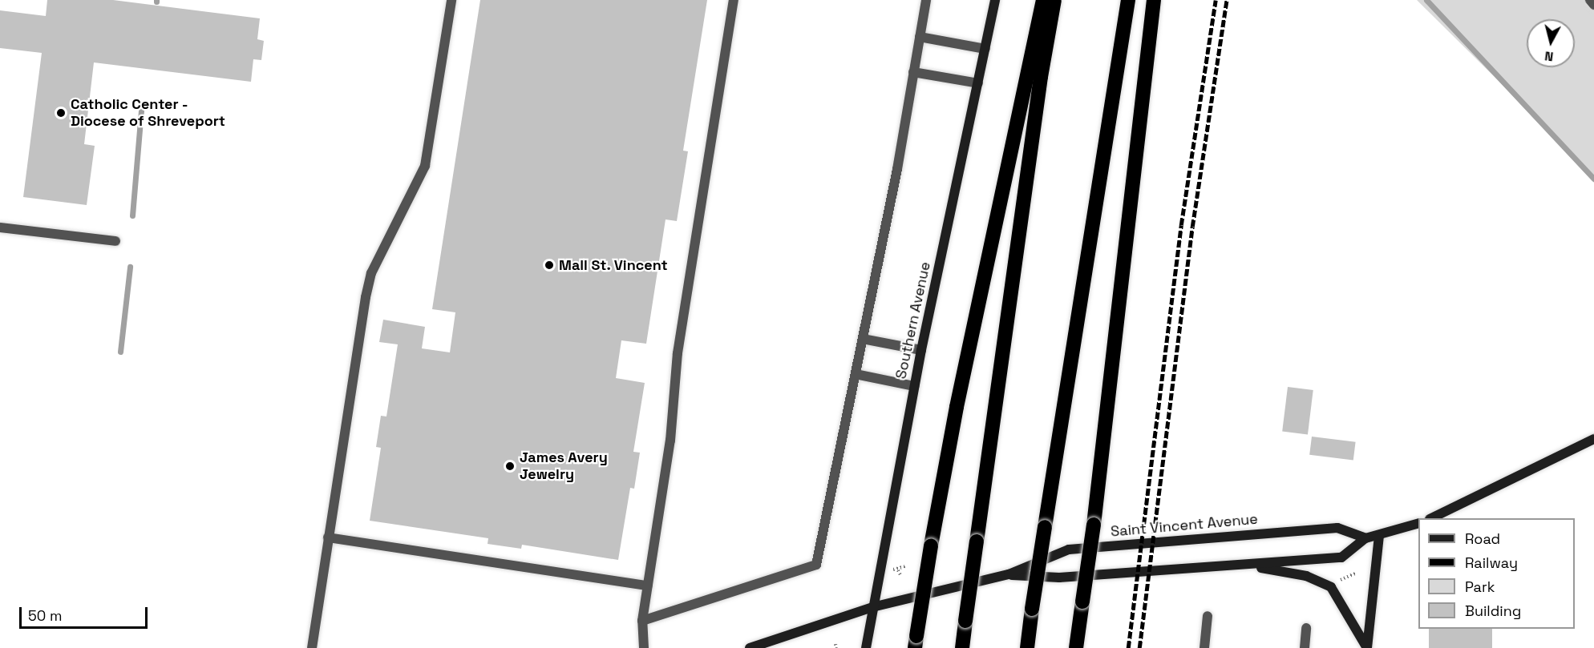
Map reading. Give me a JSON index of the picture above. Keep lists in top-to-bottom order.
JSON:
{
  "streets": {
    "street": ["Southern Avenue", "Saint Vincent Avenue"]
  },
  "crossings": [
    ["Southern Avenue", "Saint Vincent Avenue"]
  ],
  "places": ["Catholic Center - Diocese of Shreveport", "Mall St. Vincent", "James Avery Jewelry"],
  "legend": [
    "Road",
    "Railway",
    "Park",
    "Building"
  ],
  "scale_bar": "50 m",
  "north": "bottom"
}
